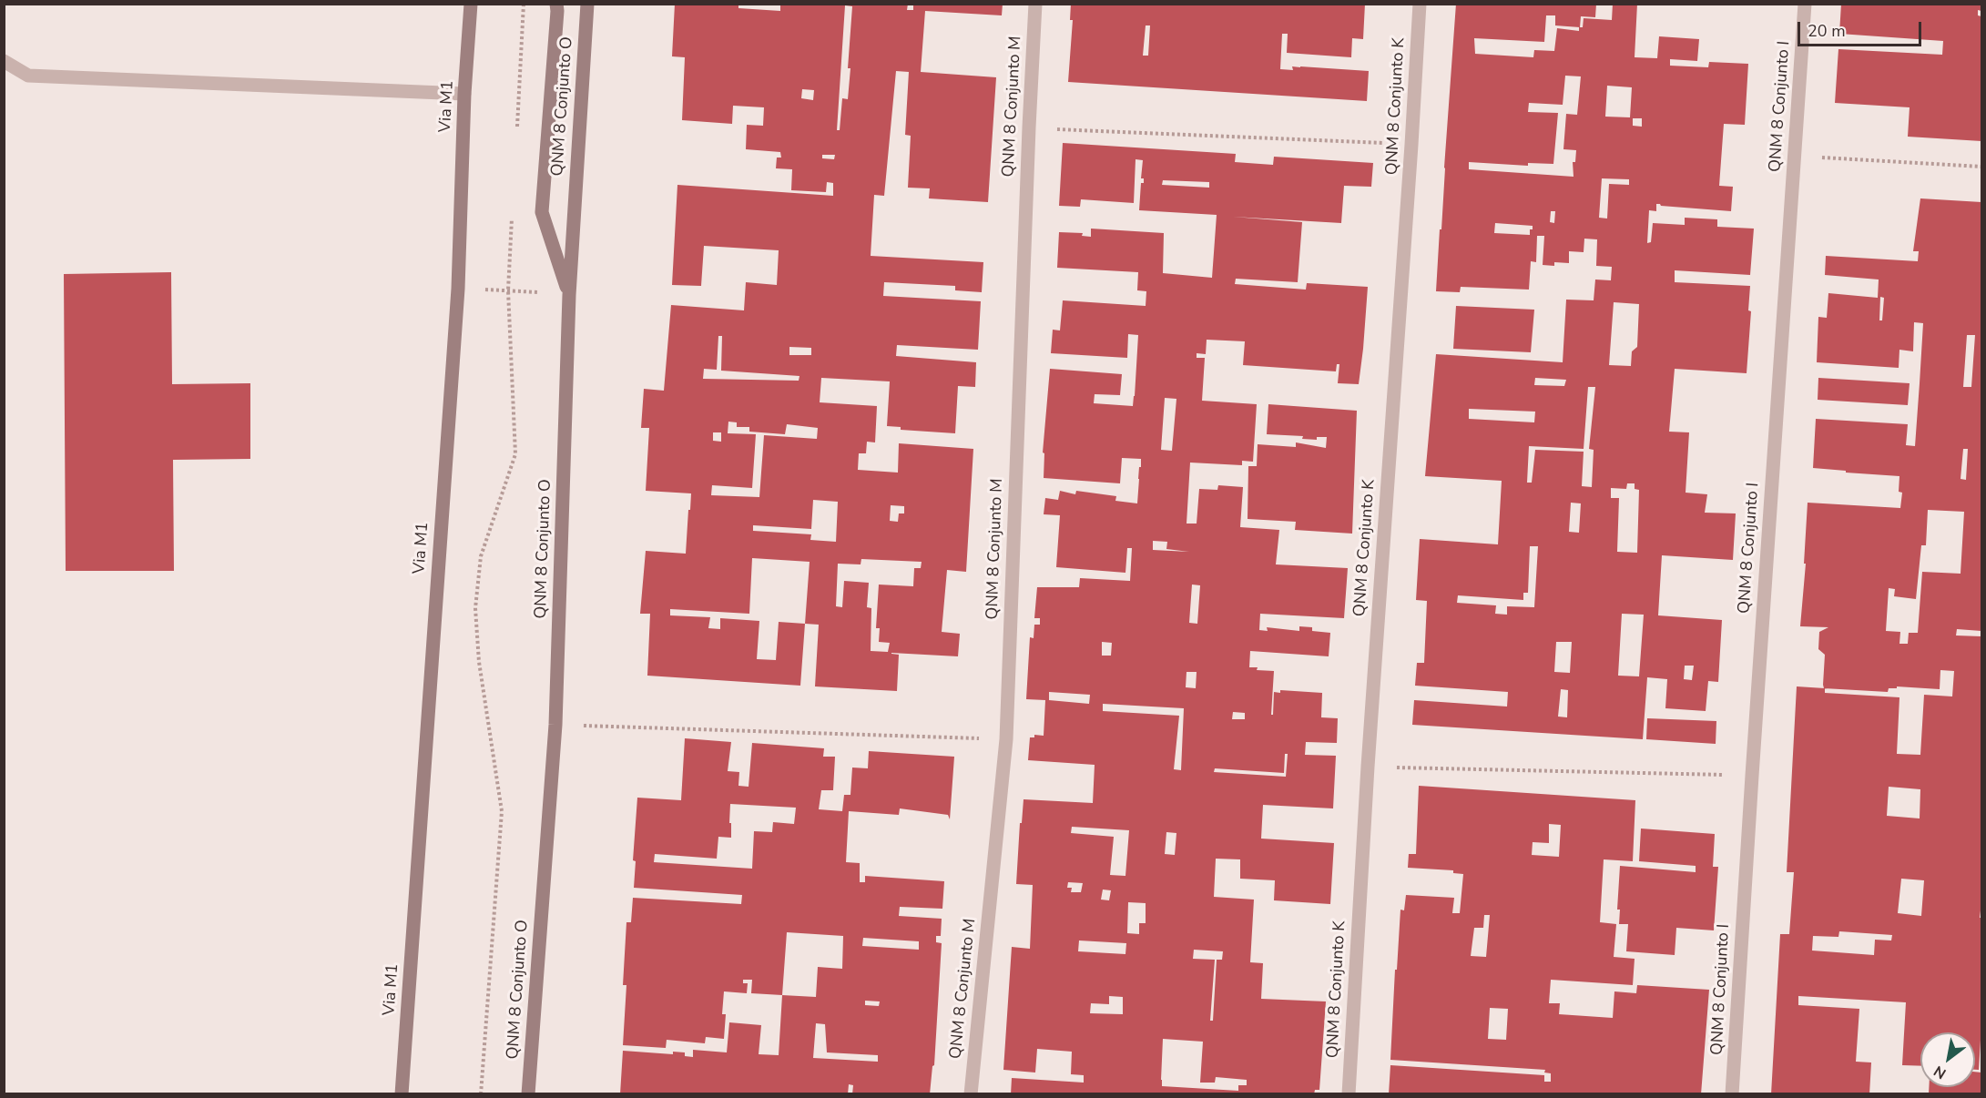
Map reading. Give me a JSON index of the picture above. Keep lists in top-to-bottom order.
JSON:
{
  "streets": {
    "main road": ["Via M1", "QNM 8 Conjunto O"],
    "street": ["QNM 8 Conjunto M", "QNM 8 Conjunto K", "QNM 8 Conjunto I"]
  },
  "scale_bar": "20 m",
  "north": "bottom left"
}
